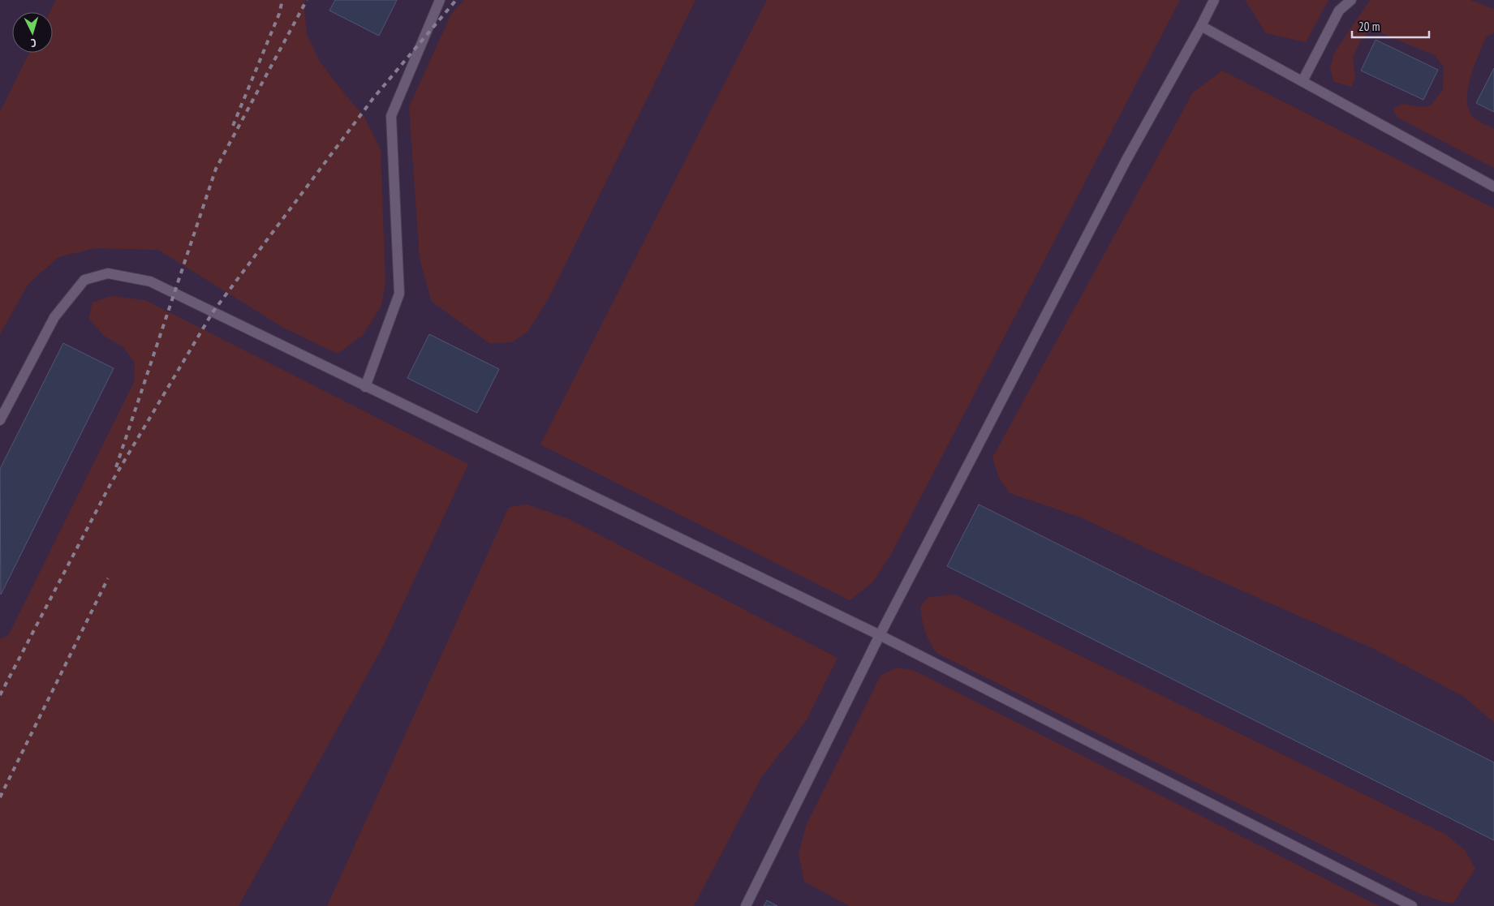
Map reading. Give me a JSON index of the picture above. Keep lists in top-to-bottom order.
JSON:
{
  "scale_bar": "20 m",
  "north": "bottom"
}
